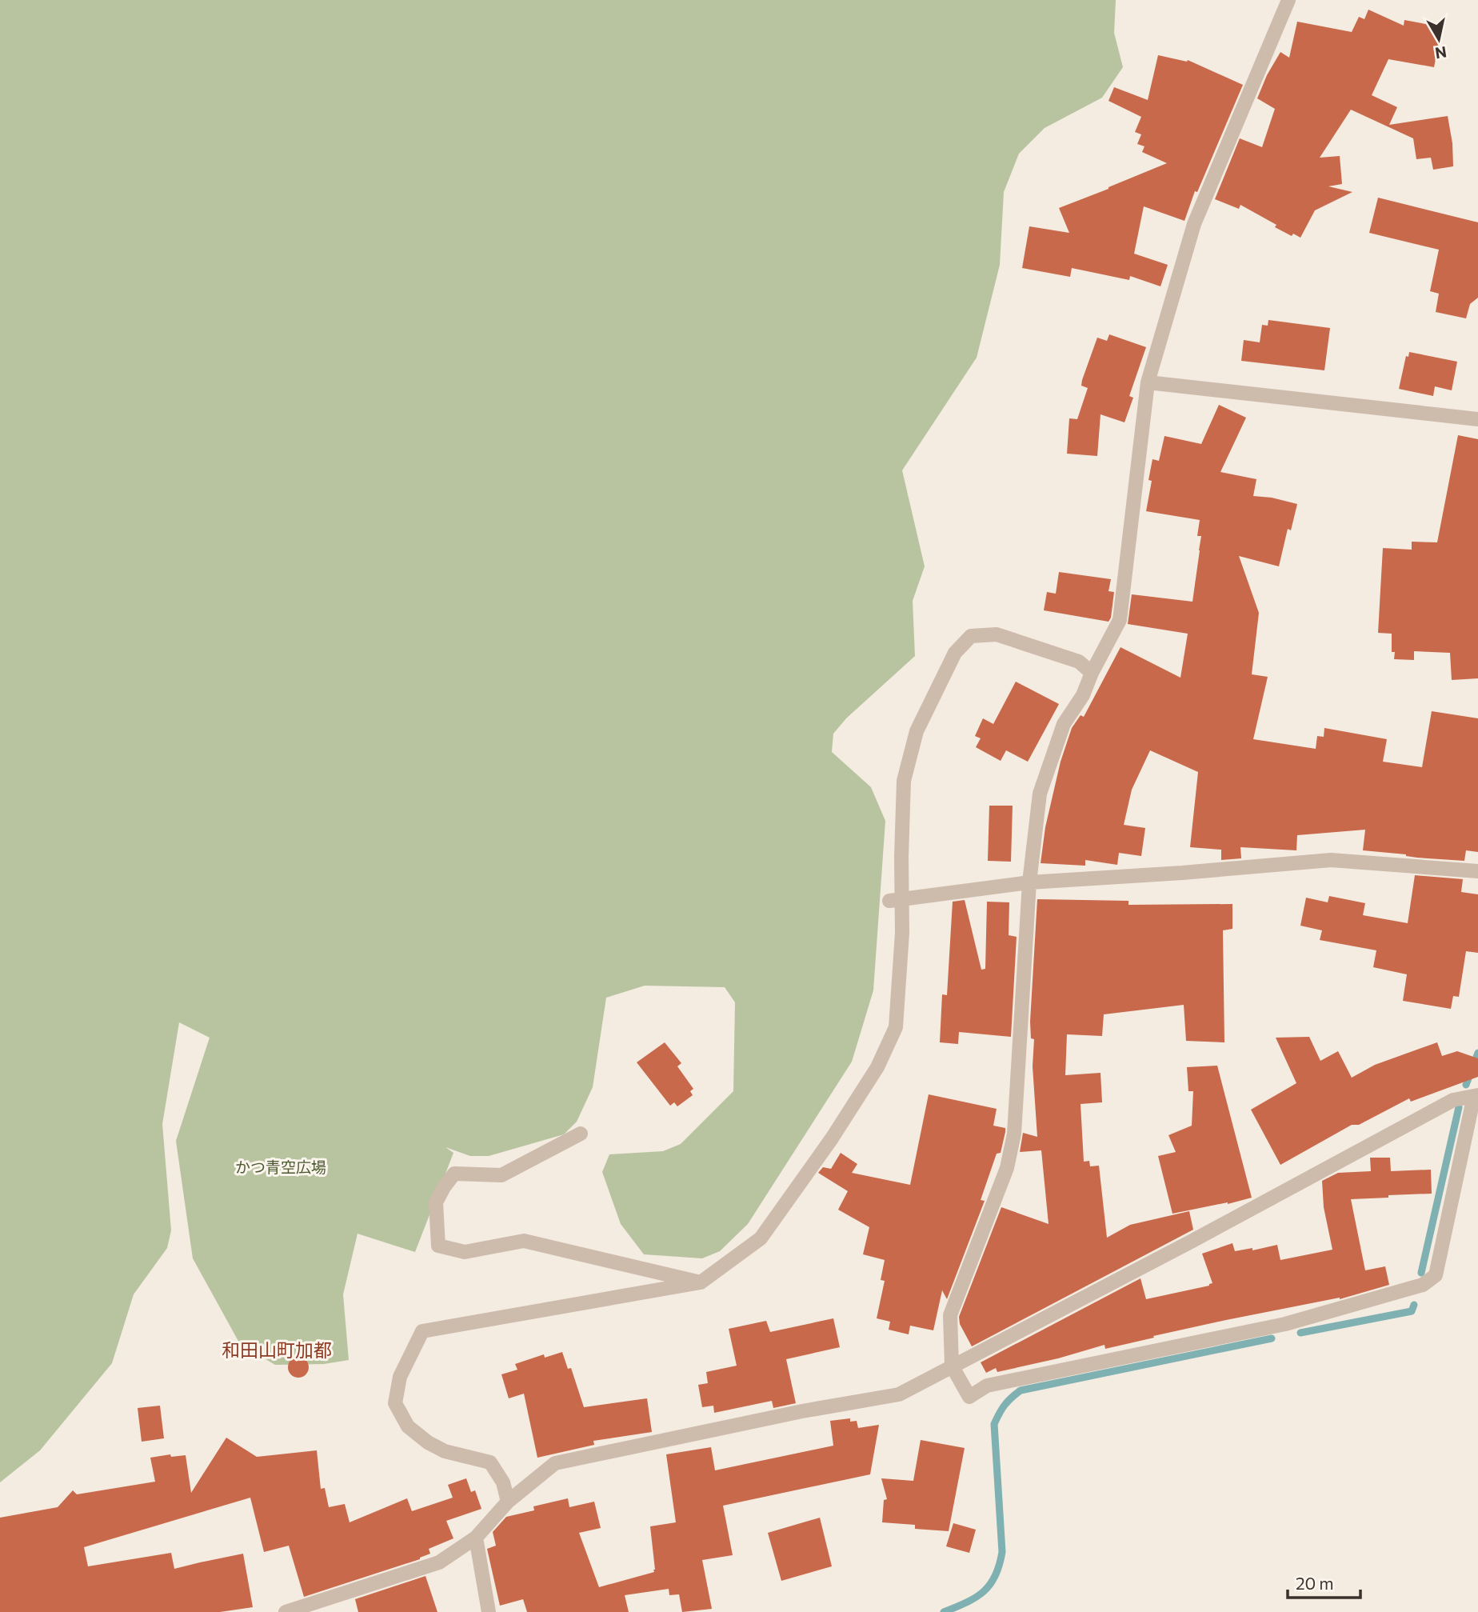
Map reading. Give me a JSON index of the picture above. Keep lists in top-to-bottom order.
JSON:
{
  "districts": ["和田山町加都"],
  "parks": ["かつ青空広場"],
  "scale_bar": "20 m",
  "north": "bottom"
}
